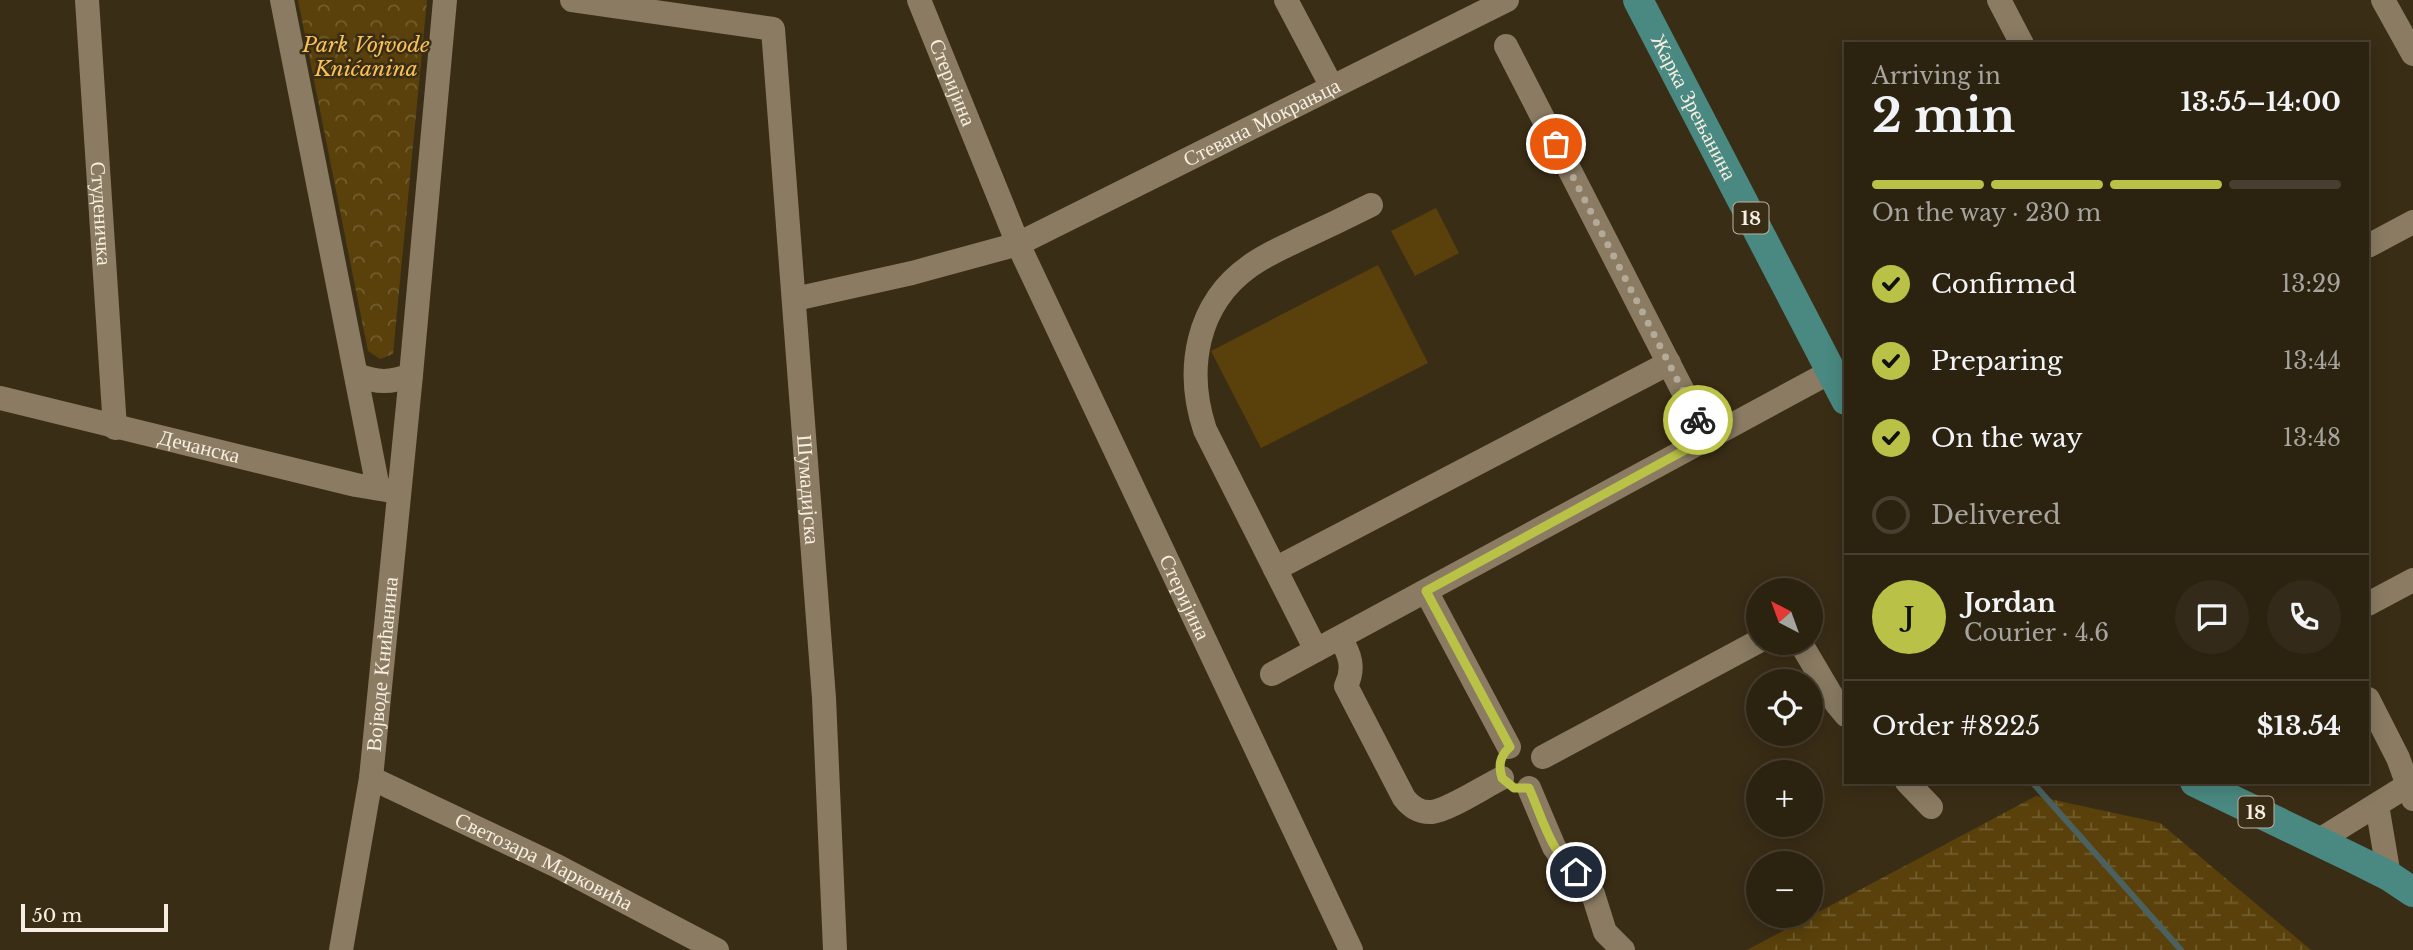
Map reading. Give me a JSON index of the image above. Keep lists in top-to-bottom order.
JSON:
{
  "streets": {
    "main road": ["Жарка Зрењанина", "18"],
    "street": [
      "Стеријина",
      "Стевана Мокрањца",
      "Студеничка",
      "Дечанска",
      "Шумадијска",
      "Војводе Книћанина",
      "Светозара Марковића"
    ]
  },
  "crossings": [
    ["Стеријина", "Стевана Мокрањца"],
    ["Студеничка", "Дечанска"],
    ["Дечанска", "Војводе Книћанина"],
    ["Војводе Книћанина", "Светозара Марковића"]
  ],
  "parks": ["Park Vojvode Knićanina"],
  "scale_bar": "50 m",
  "north": "top left",
  "page": {
    "heading": ["2 min", "Arriving in", "13:55–14:00"],
    "panel": [
      "Jordan",
      "Courier · 4.6",
      "Order #8225",
      "$13.54"
    ],
    "bar": "On the way · 230 m",
    "list": [
      ["Confirmed", "13:29"],
      ["Preparing", "13:44"],
      ["On the way", "13:48"],
      "Delivered"
    ],
    "map_buttons": ["+", "−"],
    "round": "J",
    "scale": "50 m"
  }
}
